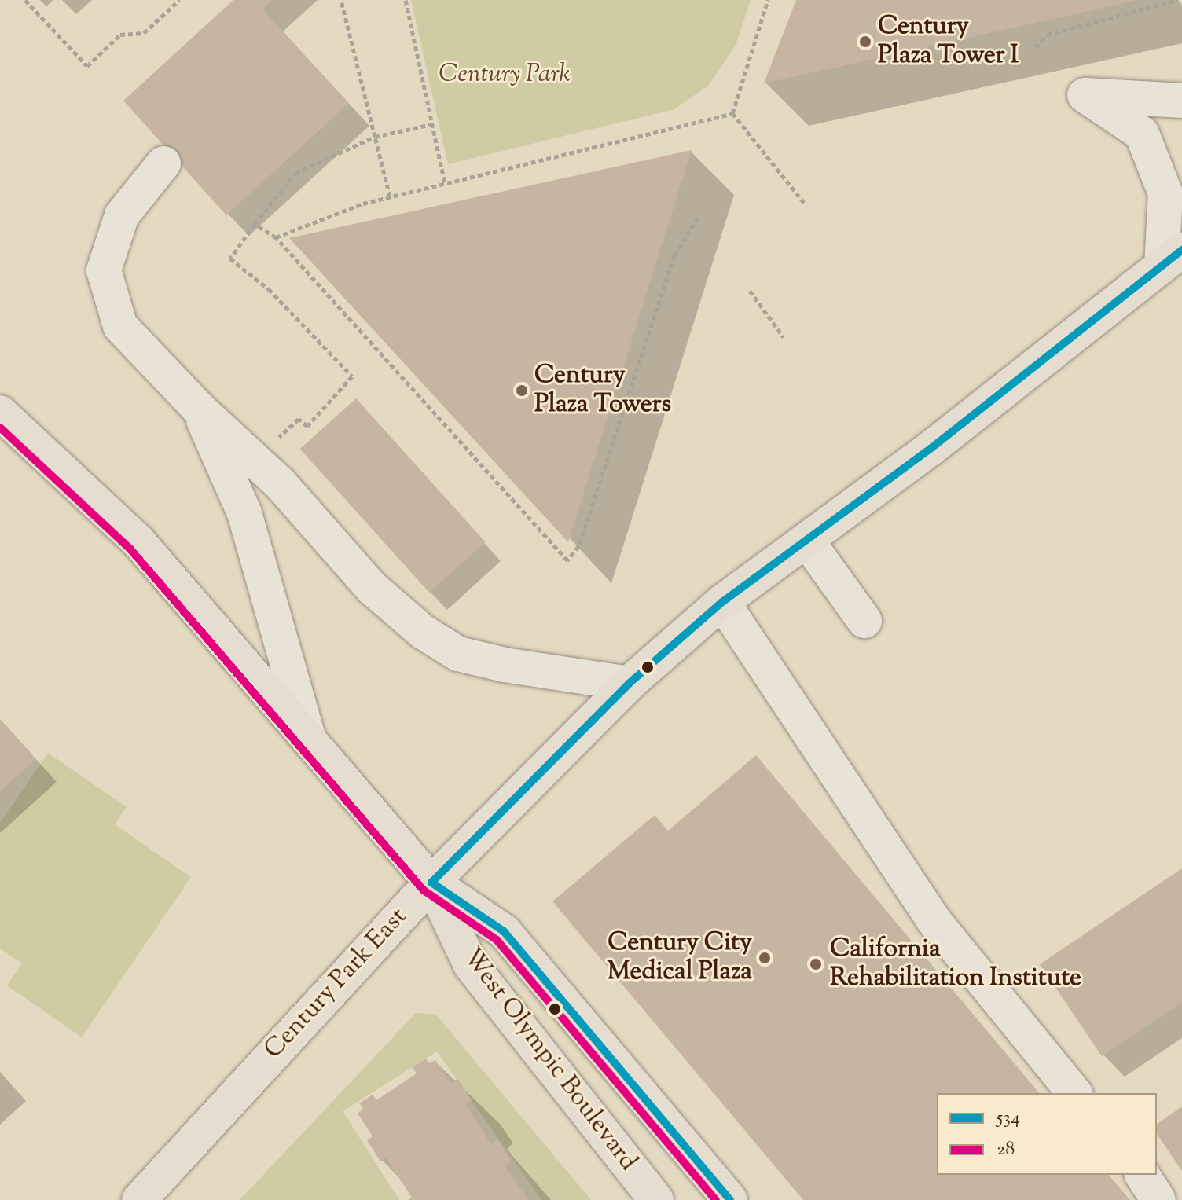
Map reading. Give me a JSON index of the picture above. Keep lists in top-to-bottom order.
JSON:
{
  "streets": {
    "main road": ["Century Park East", "West Olympic Boulevard"]
  },
  "crossings": [
    ["Century Park East", "West Olympic Boulevard"]
  ],
  "parks": ["Century Park"],
  "places": [
    "Century Plaza Tower I",
    "Century Plaza Towers",
    "Century City Medical Plaza",
    "California Rehabilitation Institute"
  ],
  "lines": ["transit line 534", "transit line 28"],
  "legend": ["534", "28"]
}
